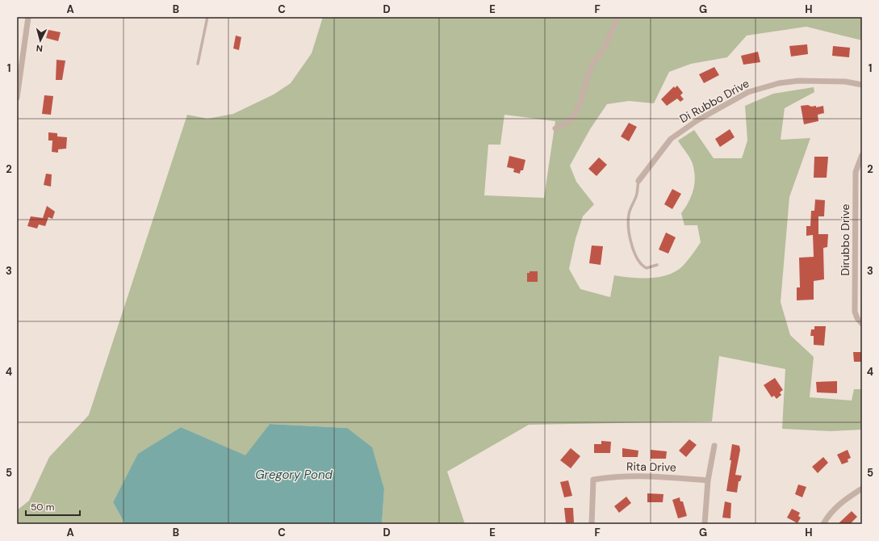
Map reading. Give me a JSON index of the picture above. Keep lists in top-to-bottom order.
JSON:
{
  "streets": {
    "street": ["Di Rubbo Drive", "Dirubbo Drive", "Rita Drive"]
  },
  "water": ["Gregory Pond"],
  "scale_bar": "50 m",
  "north": "bottom",
  "grid": {
    "columns": [
      "A",
      "B",
      "C",
      "D",
      "E",
      "F",
      "G",
      "H"
    ],
    "rows": [
      "1",
      "2",
      "3",
      "4",
      "5"
    ]
  }
}
